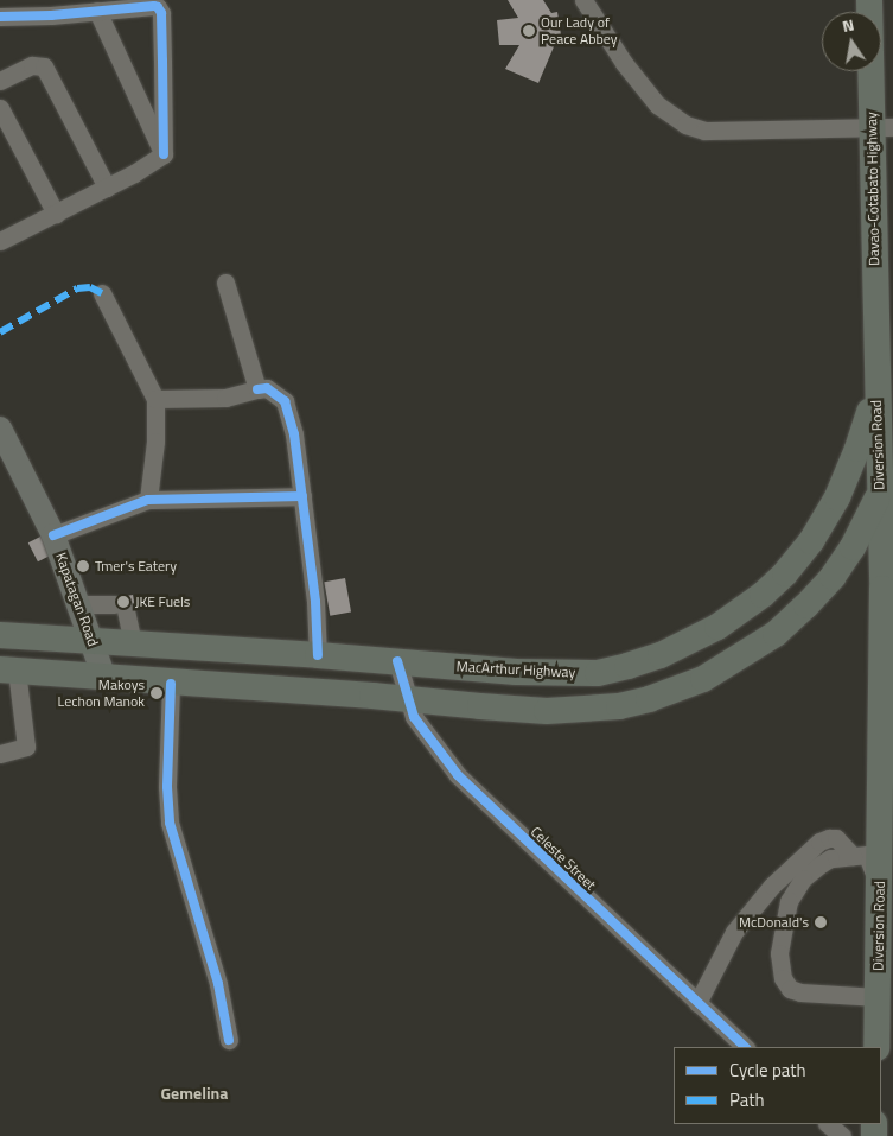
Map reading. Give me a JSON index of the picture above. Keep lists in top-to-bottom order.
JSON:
{
  "streets": {
    "highway": ["Davao-Cotabato Highway", "Diversion Road", "MacArthur Highway"],
    "main road": ["Kapatagan Road"],
    "street": ["Celeste Street"]
  },
  "crossings": [
    ["Davao-Cotabato Highway", "Diversion Road"],
    ["Davao-Cotabato Highway", "MacArthur Highway"],
    ["Diversion Road", "MacArthur Highway"],
    ["Kapatagan Road", "MacArthur Highway"],
    ["MacArthur Highway", "Celeste Street"]
  ],
  "districts": ["Gemelina"],
  "places": [
    "Our Lady of Peace Abbey",
    "Tmer's Eatery",
    "JKE Fuels",
    "Makoys Lechon Manok",
    "McDonald's"
  ],
  "legend": ["Cycle path", "Path"],
  "north": "top"
}
